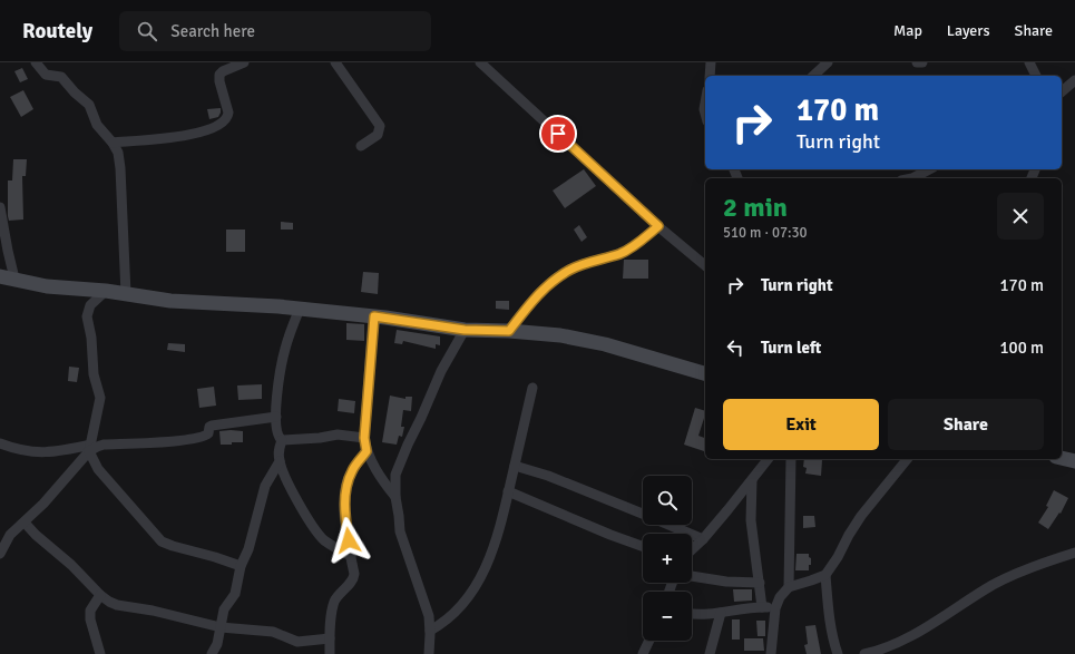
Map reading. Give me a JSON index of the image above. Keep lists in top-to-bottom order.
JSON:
{
  "page": {
    "header": "Routely",
    "search": "Search here",
    "nav": ["Map", "Layers", "Share"],
    "turn": ["170 m", "Turn right"],
    "heading": ["2 min", "510 m · 07:30"],
    "list": [
      {
        "name": "Turn right",
        "value": "170 m"
      },
      {
        "name": "Turn left",
        "value": "100 m"
      }
    ],
    "buttons": ["Exit", "Share"],
    "map_buttons": ["+", "−"]
  }
}
